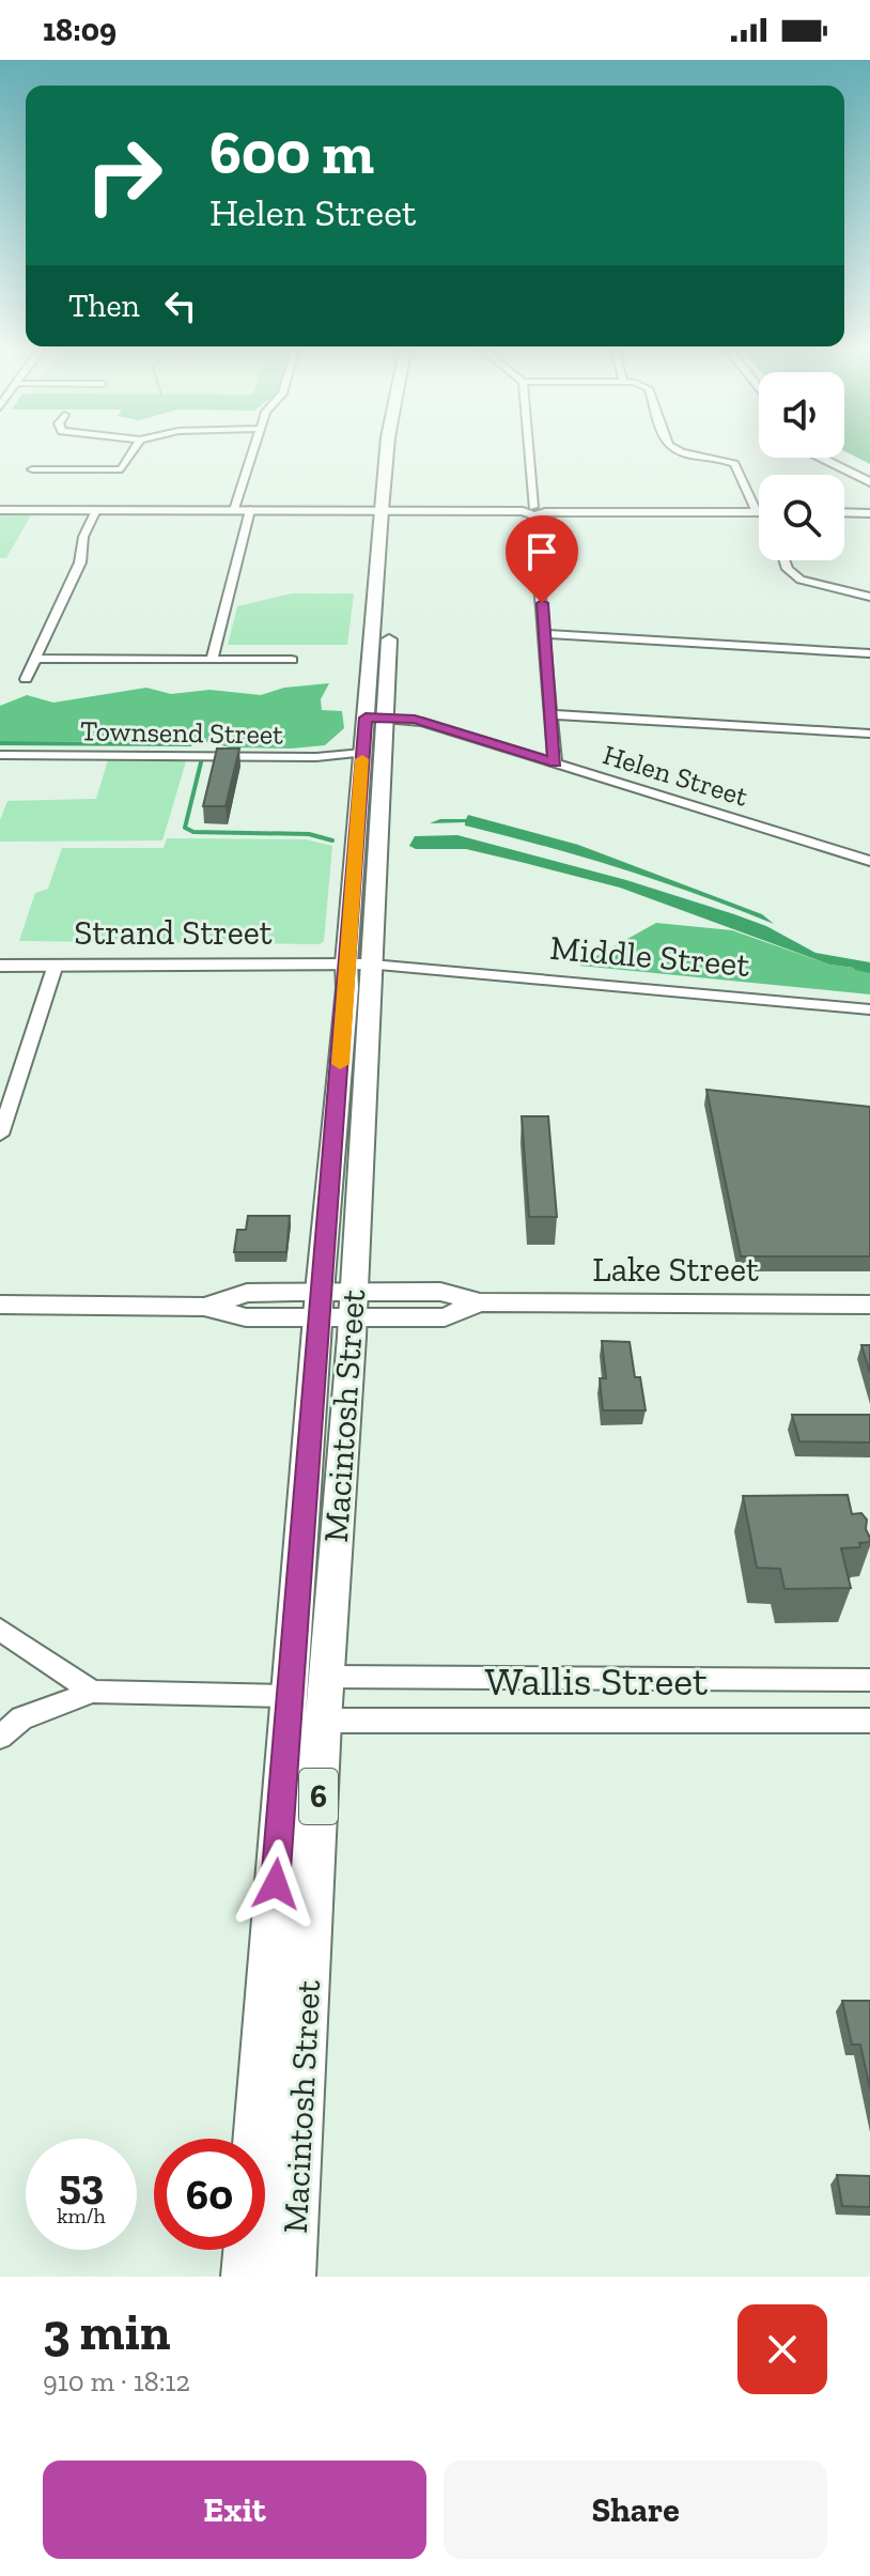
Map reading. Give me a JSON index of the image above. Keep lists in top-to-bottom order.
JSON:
{
  "streets": {
    "main road": ["Macintosh Street", "6"],
    "street": [
      "Townsend Street",
      "Helen Street",
      "Strand Street",
      "Middle Street",
      "Lake Street",
      "Wallis Street"
    ]
  },
  "crossings": [
    ["Townsend Street", "Macintosh Street"],
    ["Helen Street", "Macintosh Street"],
    ["Strand Street", "Middle Street"],
    ["Strand Street", "Macintosh Street"],
    ["Middle Street", "Macintosh Street"],
    ["Lake Street", "Macintosh Street"],
    ["Macintosh Street", "Wallis Street"]
  ],
  "page": {
    "status": "18:09",
    "turn": ["600 m", "Helen Street"],
    "then": "Then",
    "speed": "53 km/h",
    "limit": "60",
    "heading": ["3 min", "910 m · 18:12"],
    "buttons": ["Exit", "Share"]
  }
}
